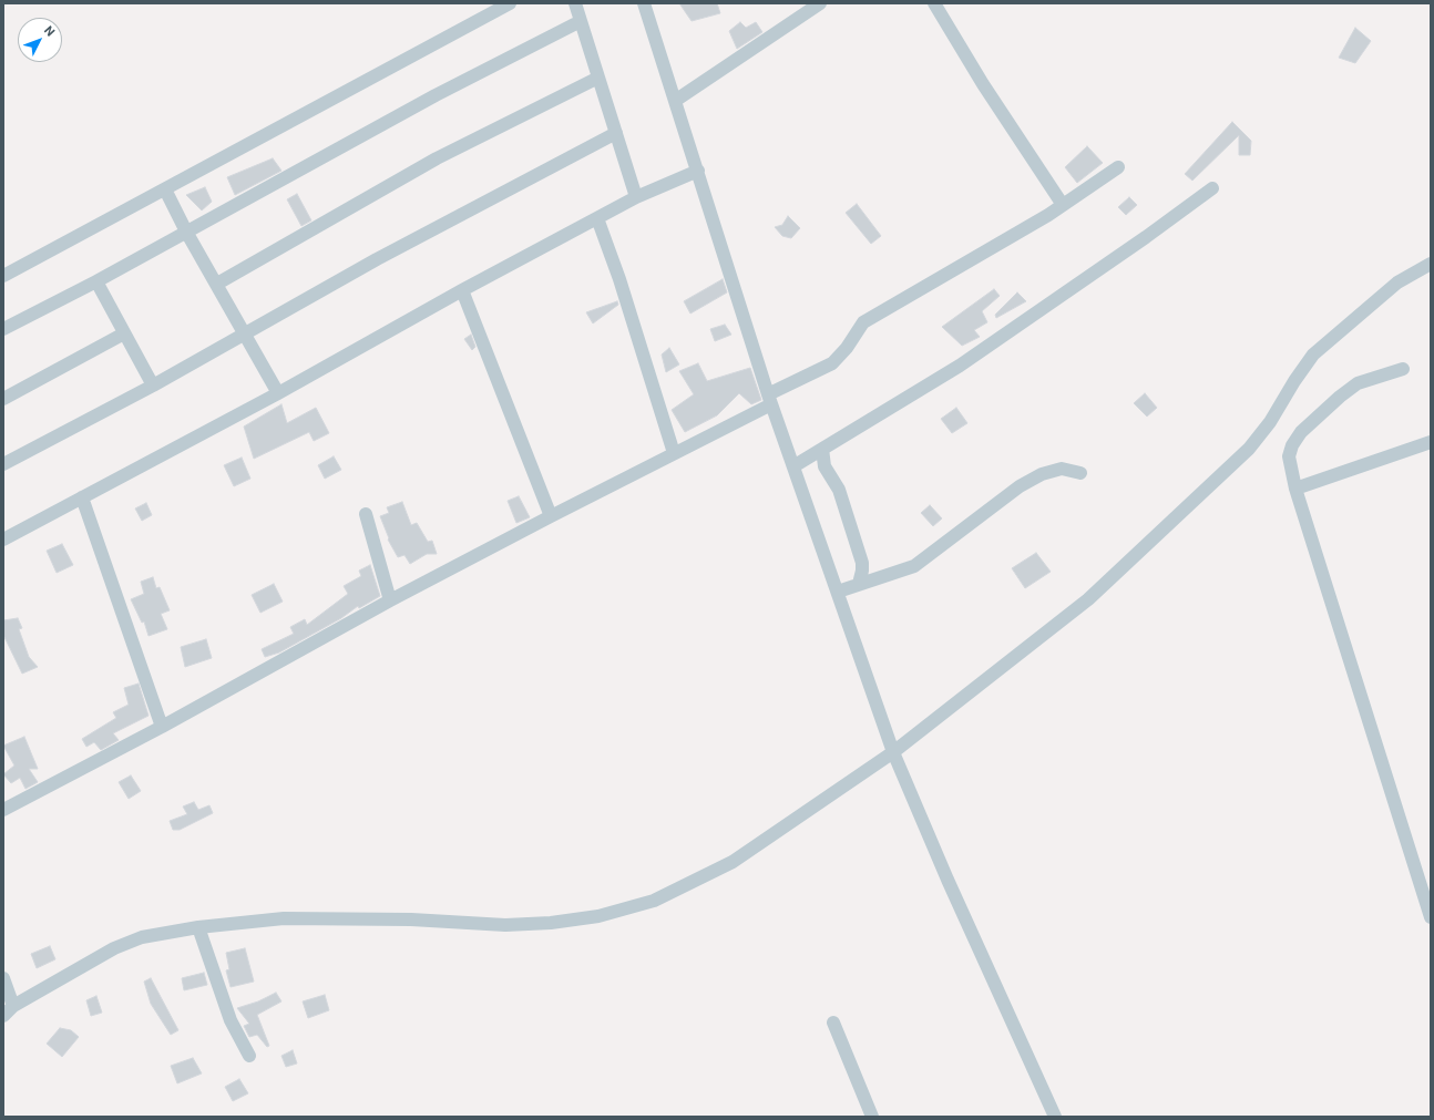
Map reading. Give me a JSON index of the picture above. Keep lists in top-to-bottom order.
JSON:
{
  "north": "top right"
}
